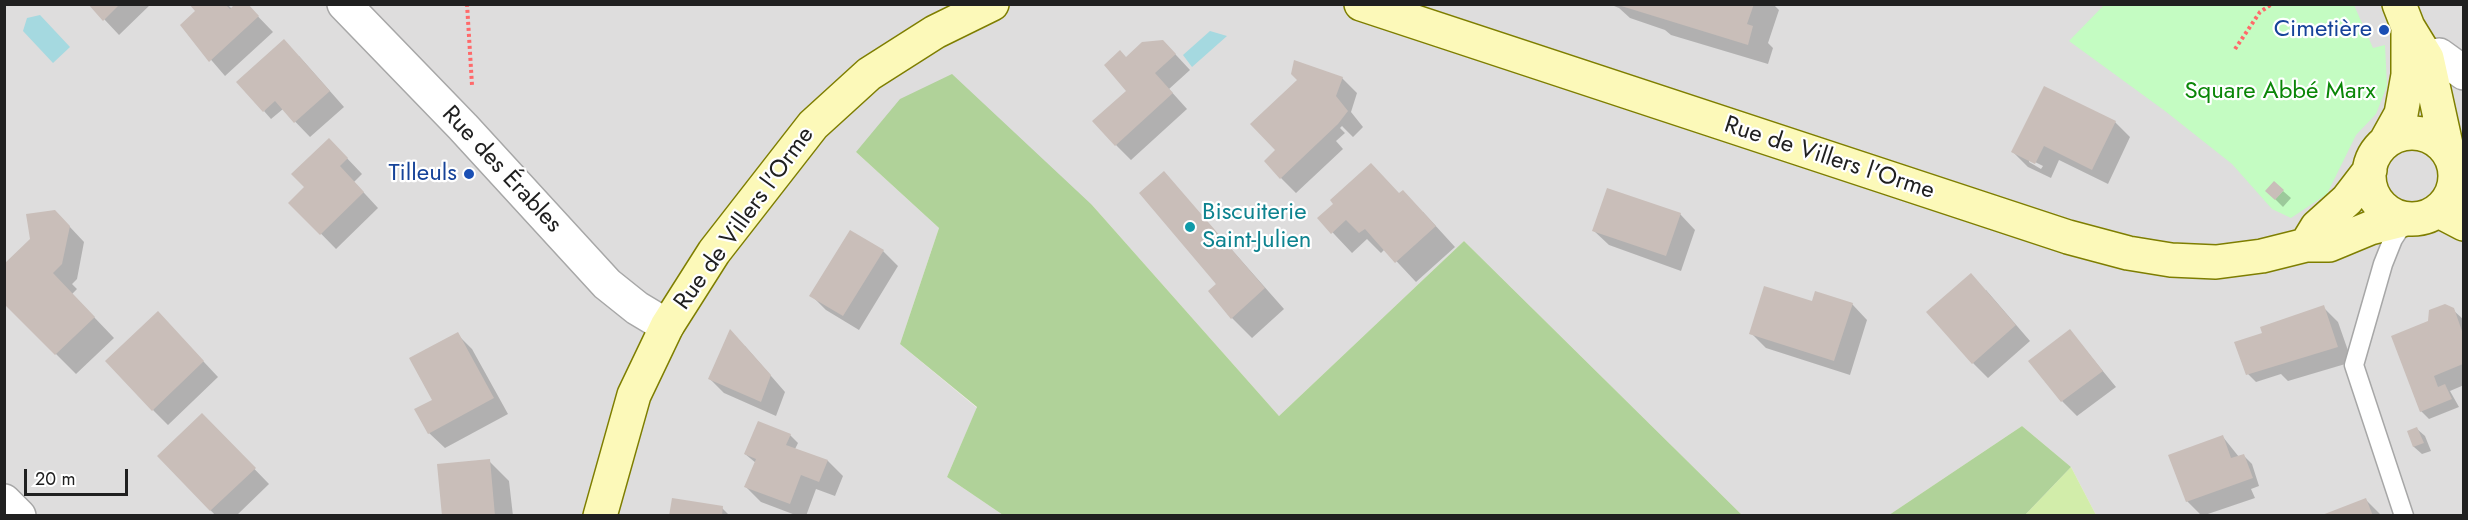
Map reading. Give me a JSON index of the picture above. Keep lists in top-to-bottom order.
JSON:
{
  "streets": {
    "main road": ["Rue de Villers l'Orme"],
    "street": ["Rue des Érables"]
  },
  "crossings": [
    ["Rue de Villers l'Orme", "Rue des Érables"]
  ],
  "parks": ["Square Abbé Marx"],
  "places": ["Cimetière", "Tilleuls", "Biscuiterie Saint-Julien"],
  "scale_bar": "20 m"
}
